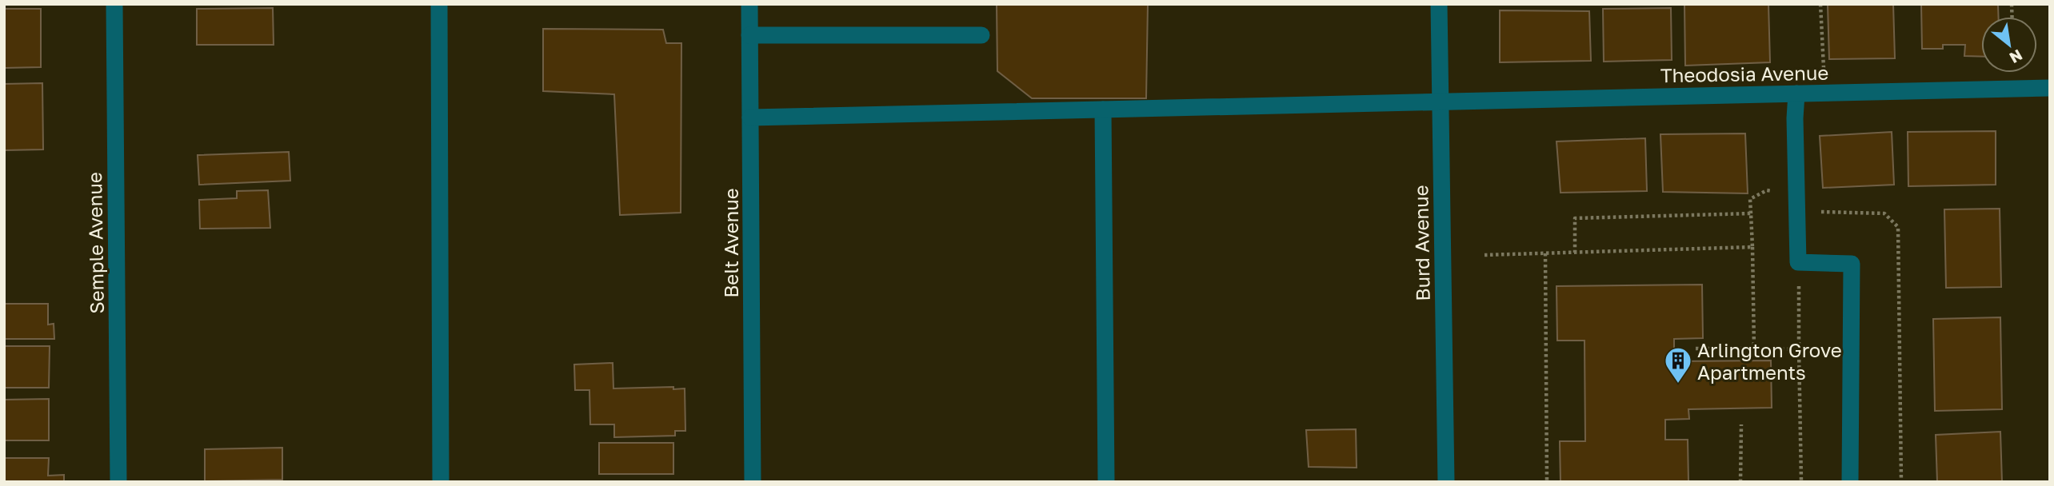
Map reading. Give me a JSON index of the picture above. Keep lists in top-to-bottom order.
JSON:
{
  "streets": {
    "street": [
      "Theodosia Avenue",
      "Semple Avenue",
      "Belt Avenue",
      "Burd Avenue"
    ]
  },
  "crossings": [
    ["Theodosia Avenue", "Belt Avenue"],
    ["Theodosia Avenue", "Burd Avenue"]
  ],
  "places": {
    "building": ["Arlington Grove Apartments"]
  },
  "north": "bottom right"
}
